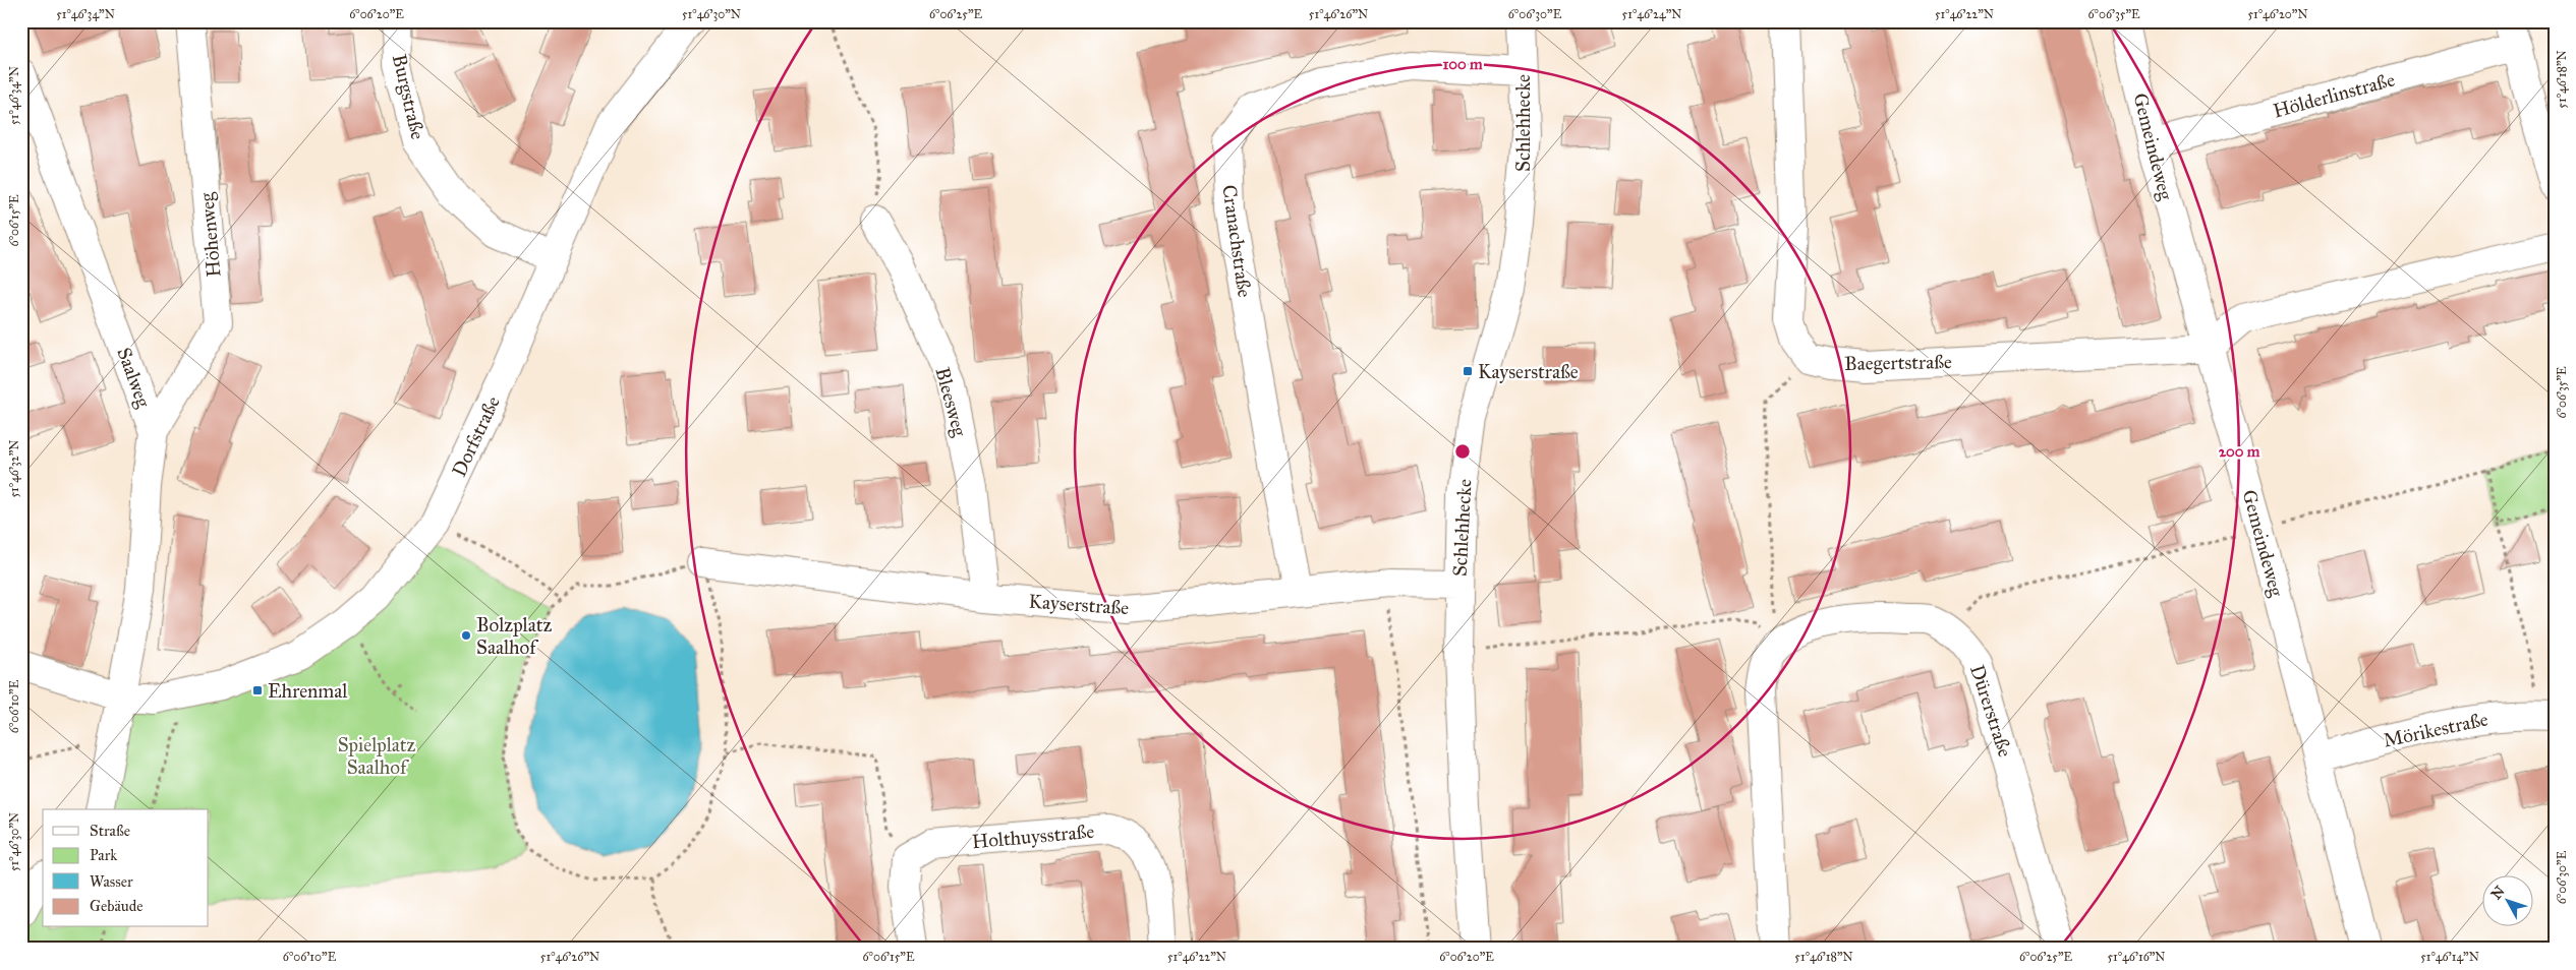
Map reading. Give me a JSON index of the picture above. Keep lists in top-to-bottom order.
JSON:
{
  "streets": {
    "street": [
      "Hölderlinstraße",
      "Burgstraße",
      "Schlehhecke",
      "Gemeindeweg",
      "Höhenweg",
      "Cranachstraße",
      "Baegertstraße",
      "Saalweg",
      "Bleesweg",
      "Dorfstraße",
      "Kayserstraße",
      "Dürerstraße",
      "Mörikestraße",
      "Holthuysstraße"
    ]
  },
  "crossings": [
    ["Hölderlinstraße", "Gemeindeweg"],
    ["Burgstraße", "Dorfstraße"],
    ["Schlehhecke", "Cranachstraße"],
    ["Schlehhecke", "Kayserstraße"],
    ["Gemeindeweg", "Baegertstraße"],
    ["Gemeindeweg", "Mörikestraße"],
    ["Höhenweg", "Saalweg"],
    ["Cranachstraße", "Kayserstraße"],
    ["Saalweg", "Dorfstraße"],
    ["Bleesweg", "Kayserstraße"]
  ],
  "parks": ["Spielplatz Saalhof"],
  "places": {
    "transit": ["Kayserstraße", "Ehrenmal"],
    "other": ["Bolzplatz Saalhof"]
  },
  "legend": [
    "Straße",
    "Park",
    "Wasser",
    "Gebäude"
  ],
  "north": "top left",
  "coordinates": [
    "51°46'34\"N",
    "6°06'20\"E",
    "51°46'30\"N",
    "6°06'25\"E",
    "51°46'26\"N",
    "6°06'30\"E",
    "51°46'24\"N",
    "51°46'22\"N",
    "6°06'35\"E",
    "51°46'20\"N",
    "51°46'18\"N",
    "6°06'15\"E",
    "51°46'32\"N",
    "6°06'10\"E",
    "51°46'16\"N",
    "51°46'14\"N"
  ],
  "rings": ["100 m", "200 m"]
}
